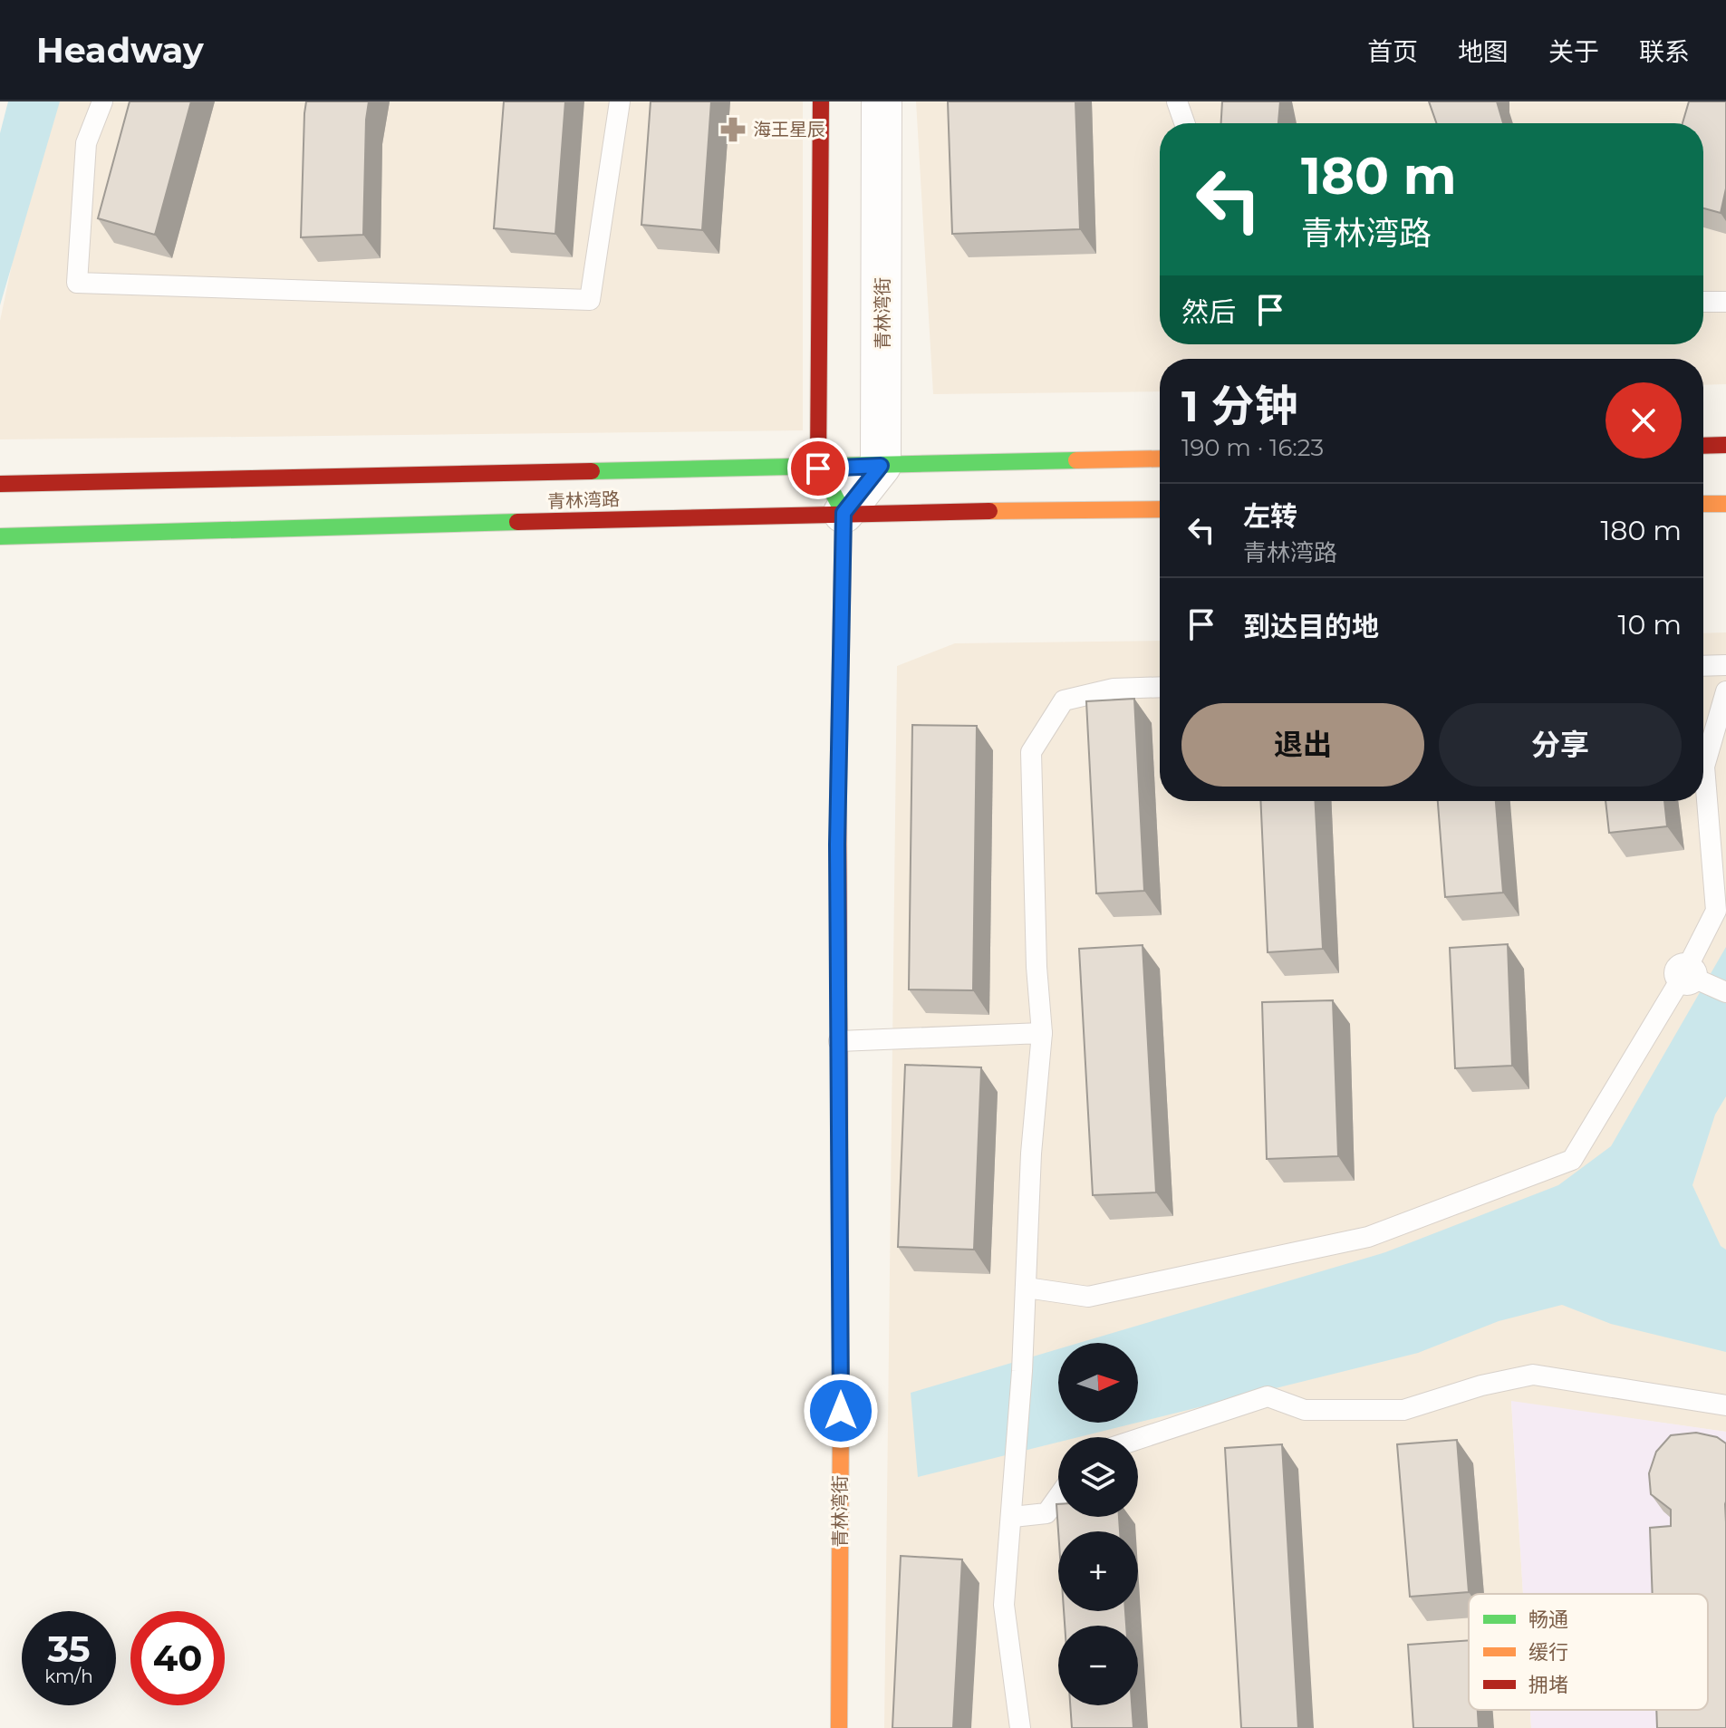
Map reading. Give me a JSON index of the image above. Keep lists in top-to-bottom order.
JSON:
{
  "streets": {
    "main road": ["青林湾街", "青林湾路"]
  },
  "crossings": [
    ["青林湾街", "青林湾路"]
  ],
  "places": {
    "pharmacy": ["海王星辰"]
  },
  "legend": ["畅通", "缓行", "拥堵"],
  "north": "right",
  "page": {
    "header": "Headway",
    "nav": [
      "首页",
      "地图",
      "关于",
      "联系"
    ],
    "turn": ["180 m", "青林湾路"],
    "then": "然后",
    "heading": ["1 分钟", "190 m · 16:23"],
    "list": [
      {
        "name": "左转",
        "note": "青林湾路",
        "value": "180 m"
      },
      {
        "name": "到达目的地",
        "value": "10 m"
      }
    ],
    "buttons": ["退出", "分享"],
    "map_buttons": ["+", "−"],
    "speed": "35 km/h",
    "limit": "40"
  }
}
